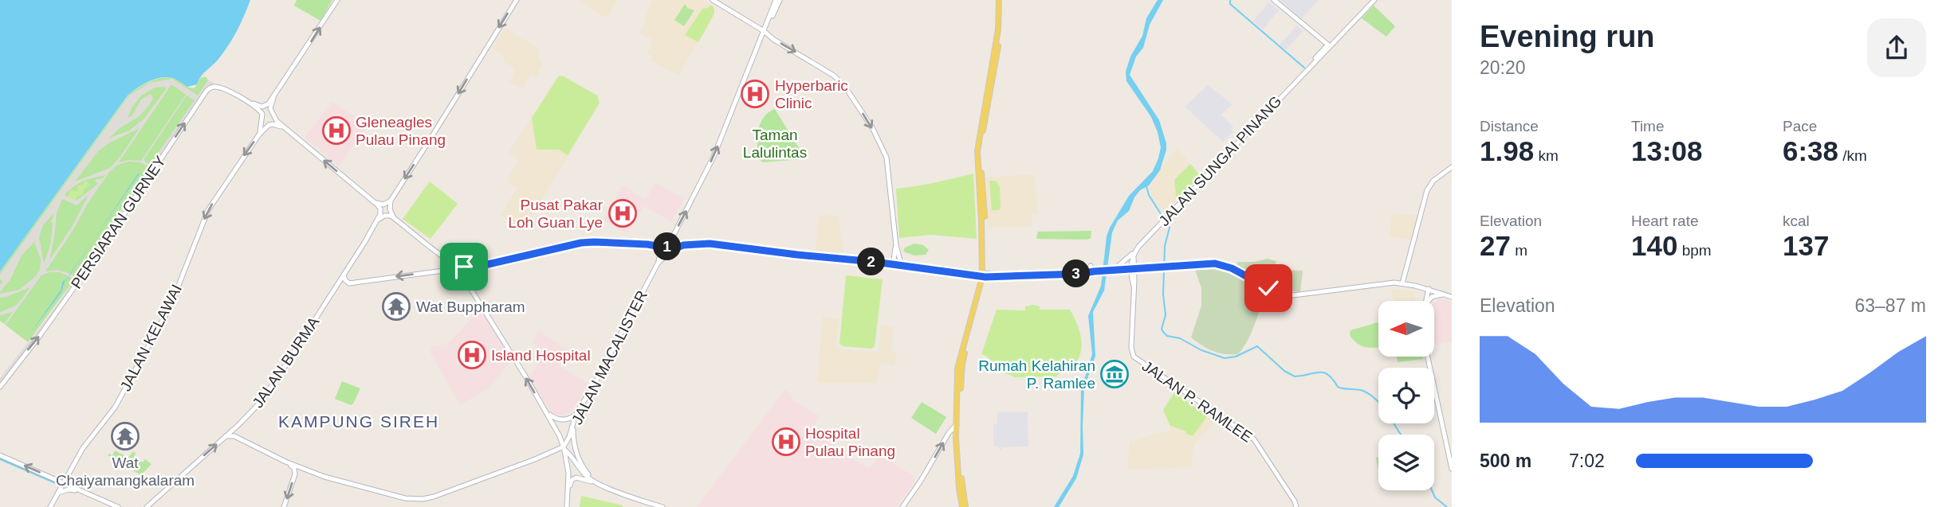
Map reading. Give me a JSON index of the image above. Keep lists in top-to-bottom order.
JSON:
{
  "streets": {
    "main road": [
      "JALAN SUNGAI PINANG",
      "PERSIARAN GURNEY",
      "JALAN KELAWAI",
      "JALAN MACALISTER",
      "JALAN BURMA",
      "JALAN P. RAMLEE"
    ]
  },
  "one_way": ["PERSIARAN GURNEY", "JALAN KELAWAI"],
  "districts": ["KAMPUNG SIREH"],
  "parks": ["Taman Lalulintas"],
  "places": {
    "hospital": [
      "Hyperbaric Clinic",
      "Gleneagles Pulau Pinang",
      "Pusat Pakar Loh Guan Lye",
      "Island Hospital",
      "Hospital Pulau Pinang"
    ],
    "temple": ["Wat Buppharam", "Wat Chaiyamangkalaram"],
    "museum": ["Rumah Kelahiran P. Ramlee"]
  },
  "north": "left",
  "page": {
    "heading": ["Evening run", "20:20"],
    "stats": [
      ["Distance", "1.98 km"],
      ["Time", "13:08"],
      ["Pace", "6:38 /km"],
      ["Elevation", "27 m"],
      ["Heart rate", "140 bpm"],
      ["kcal", "137"]
    ],
    "pins": ["1", "2", "3"],
    "chart": ["Elevation", "63–87 m"],
    "list": [
      {
        "name": "500 m",
        "note": "7:02"
      }
    ]
  }
}
